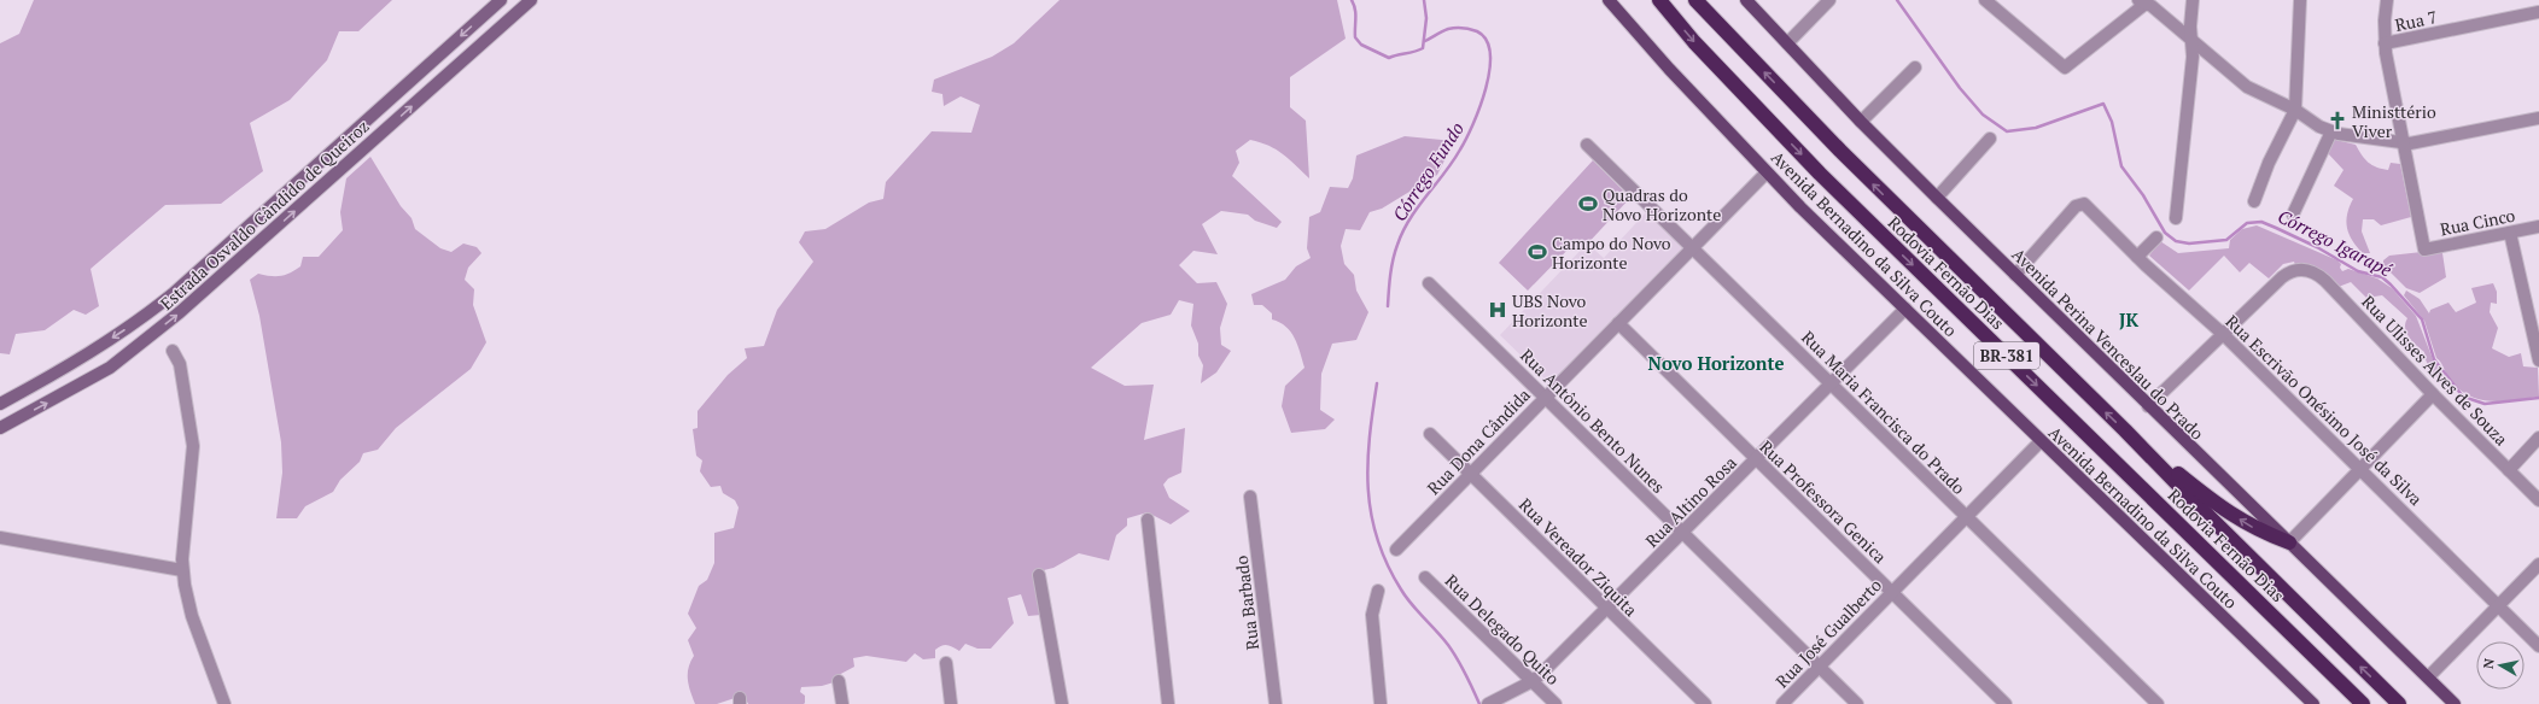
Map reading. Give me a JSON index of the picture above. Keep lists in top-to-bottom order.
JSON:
{
  "streets": {
    "highway": ["Rodovia Fernão Dias", "BR-381"],
    "main road": ["Estrada Osvaldo Cândido de Queiroz", "Avenida Bernadino da Silva Couto", "Avenida Perina Venceslau do Prado"],
    "street": [
      "Rua 7",
      "Rua Cinco",
      "Rua Ulisses Alves de Souza",
      "Rua Escrivão Onésimo José da Silva",
      "Rua Maria Francisca do Prado",
      "Rua Antônio Bento Nunes",
      "Rua Dona Cândida",
      "Rua Altino Rosa",
      "Rua Professora Genica",
      "Rua Vereador Ziquita",
      "Rua Barbado",
      "Rua Delegado Quito",
      "Rua José Gualberto"
    ]
  },
  "crossings": [
    ["Avenida Bernadino da Silva Couto", "Rua Dona Cândida"],
    ["Avenida Bernadino da Silva Couto", "Rua Altino Rosa"],
    ["Avenida Bernadino da Silva Couto", "Rua José Gualberto"],
    ["Avenida Perina Venceslau do Prado", "Rua Escrivão Onésimo José da Silva"],
    ["Rua Ulisses Alves de Souza", "Rua Escrivão Onésimo José da Silva"],
    ["Rua Maria Francisca do Prado", "Rua Dona Cândida"],
    ["Rua Maria Francisca do Prado", "Rua Altino Rosa"],
    ["Rua Maria Francisca do Prado", "Rua José Gualberto"],
    ["Rua Antônio Bento Nunes", "Rua Dona Cândida"],
    ["Rua Antônio Bento Nunes", "Rua Altino Rosa"],
    ["Rua Antônio Bento Nunes", "Rua José Gualberto"],
    ["Rua Dona Cândida", "Rua Professora Genica"],
    ["Rua Dona Cândida", "Rua Vereador Ziquita"],
    ["Rua Altino Rosa", "Rua Professora Genica"],
    ["Rua Altino Rosa", "Rua Vereador Ziquita"],
    ["Rua Altino Rosa", "Rua Delegado Quito"],
    ["Rua Professora Genica", "Rua José Gualberto"]
  ],
  "districts": ["JK", "Novo Horizonte"],
  "water": ["Córrego Fundo", "Córrego Igarapé"],
  "places": {
    "church": ["Ministtério Viver"],
    "sports": ["Quadras do Novo Horizonte", "Campo do Novo Horizonte"],
    "hospital": ["UBS Novo Horizonte"]
  },
  "north": "left"
}
